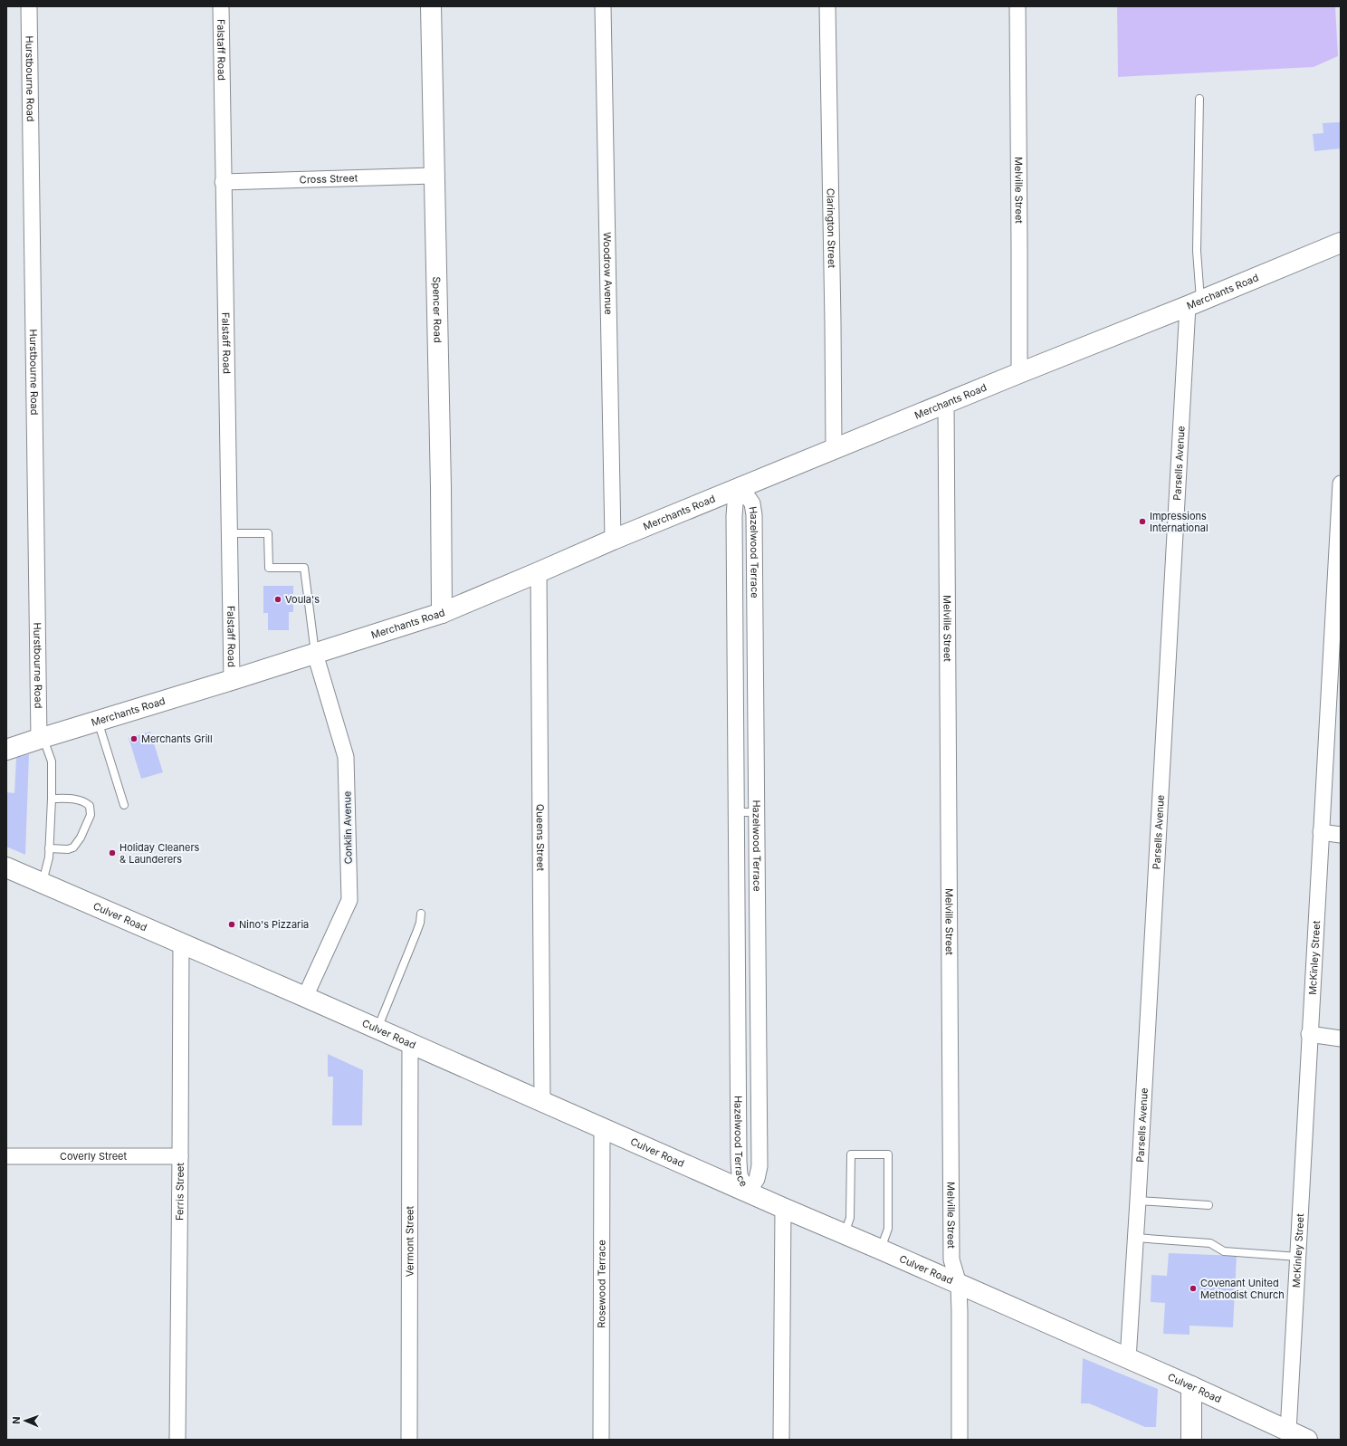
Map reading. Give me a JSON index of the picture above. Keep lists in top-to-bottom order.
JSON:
{
  "streets": {
    "street": [
      "Falstaff Road",
      "Hurstbourne Road",
      "Cross Street",
      "Melville Street",
      "Clarington Street",
      "Woodrow Avenue",
      "Merchants Road",
      "Spencer Road",
      "Parsells Avenue",
      "Hazelwood Terrace",
      "Conklin Avenue",
      "Queens Street",
      "Culver Road",
      "McKinley Street",
      "Coverly Street",
      "Ferris Street",
      "Vermont Street",
      "Rosewood Terrace"
    ]
  },
  "crossings": [
    ["Falstaff Road", "Cross Street"],
    ["Falstaff Road", "Merchants Road"],
    ["Hurstbourne Road", "Merchants Road"],
    ["Cross Street", "Spencer Road"],
    ["Melville Street", "Merchants Road"],
    ["Melville Street", "Culver Road"],
    ["Clarington Street", "Merchants Road"],
    ["Woodrow Avenue", "Merchants Road"],
    ["Merchants Road", "Spencer Road"],
    ["Merchants Road", "Parsells Avenue"],
    ["Merchants Road", "Hazelwood Terrace"],
    ["Merchants Road", "Conklin Avenue"],
    ["Merchants Road", "Queens Street"],
    ["Parsells Avenue", "Culver Road"],
    ["Hazelwood Terrace", "Culver Road"],
    ["Conklin Avenue", "Culver Road"],
    ["Queens Street", "Culver Road"],
    ["Culver Road", "McKinley Street"],
    ["Culver Road", "Ferris Street"],
    ["Culver Road", "Vermont Street"],
    ["Culver Road", "Rosewood Terrace"],
    ["Coverly Street", "Ferris Street"]
  ],
  "places": [
    "Impressions International",
    "Voula's",
    "Merchants Grill",
    "Holiday Cleaners & Launderers",
    "Nino's Pizzaria",
    "Covenant United Methodist Church"
  ],
  "north": "left"
}
